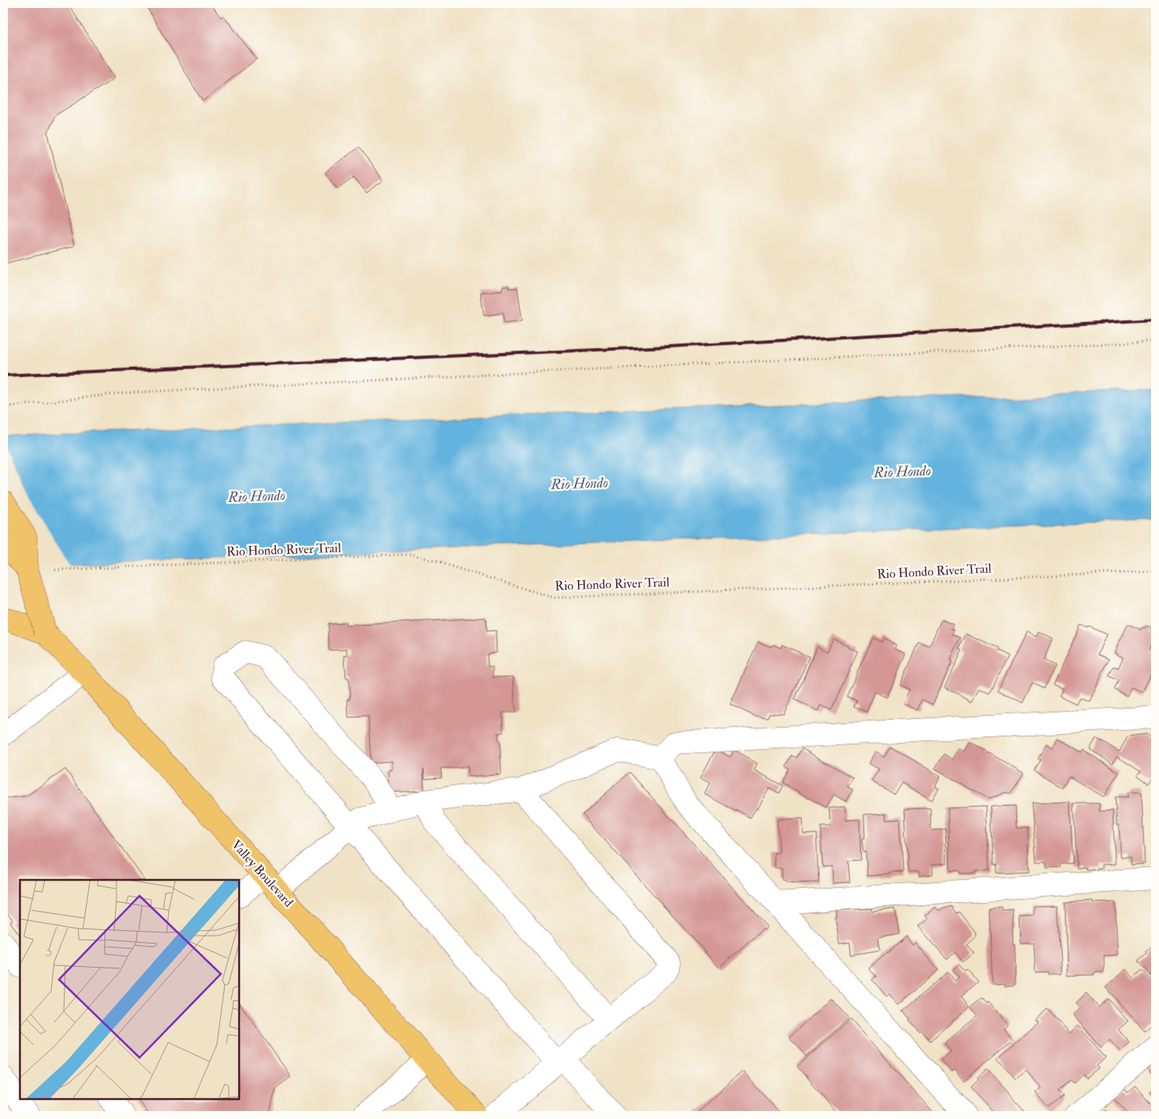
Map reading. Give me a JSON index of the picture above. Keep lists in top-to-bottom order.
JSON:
{
  "streets": {
    "main road": ["Valley Boulevard"],
    "path": ["Rio Hondo River Trail"]
  },
  "water": ["Rio Hondo"]
}
